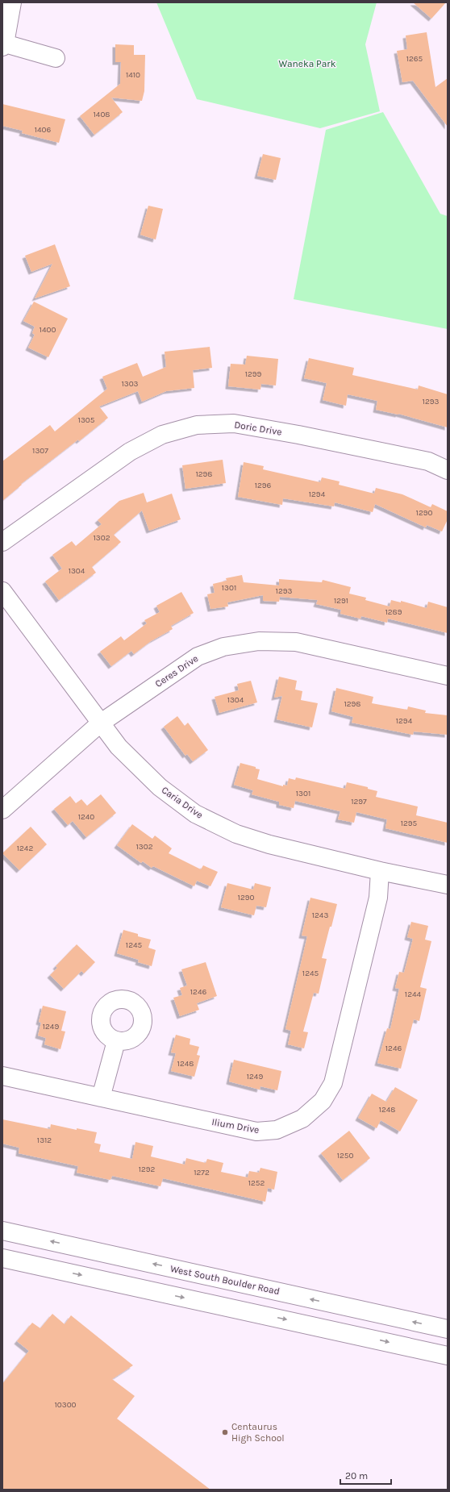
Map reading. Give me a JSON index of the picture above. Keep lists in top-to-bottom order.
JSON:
{
  "streets": {
    "street": [
      "Doric Drive",
      "Ceres Drive",
      "Caria Drive",
      "Ilium Drive",
      "West South Boulder Road"
    ]
  },
  "crossings": [
    ["Ceres Drive", "Caria Drive"],
    ["Caria Drive", "Ilium Drive"]
  ],
  "parks": ["Waneka Park"],
  "places": ["Centaurus High School"],
  "house_numbers": [
    "1265",
    "1410",
    "1408",
    "1406",
    "1400",
    "1299",
    "1303",
    "1293",
    "1305",
    "1307",
    "1298",
    "1296",
    "1294",
    "1290",
    "1302",
    "1304",
    "1301",
    "1293",
    "1291",
    "1289",
    "1304",
    "1298",
    "1294",
    "1301",
    "1297",
    "1240",
    "1295",
    "1302",
    "1242",
    "1290",
    "1243",
    "1245",
    "1245",
    "1246",
    "1244",
    "1249",
    "1246",
    "1248",
    "1249",
    "1248",
    "1312",
    "1250",
    "1292",
    "1272",
    "1252",
    "10300"
  ],
  "scale_bar": "20 m"
}
